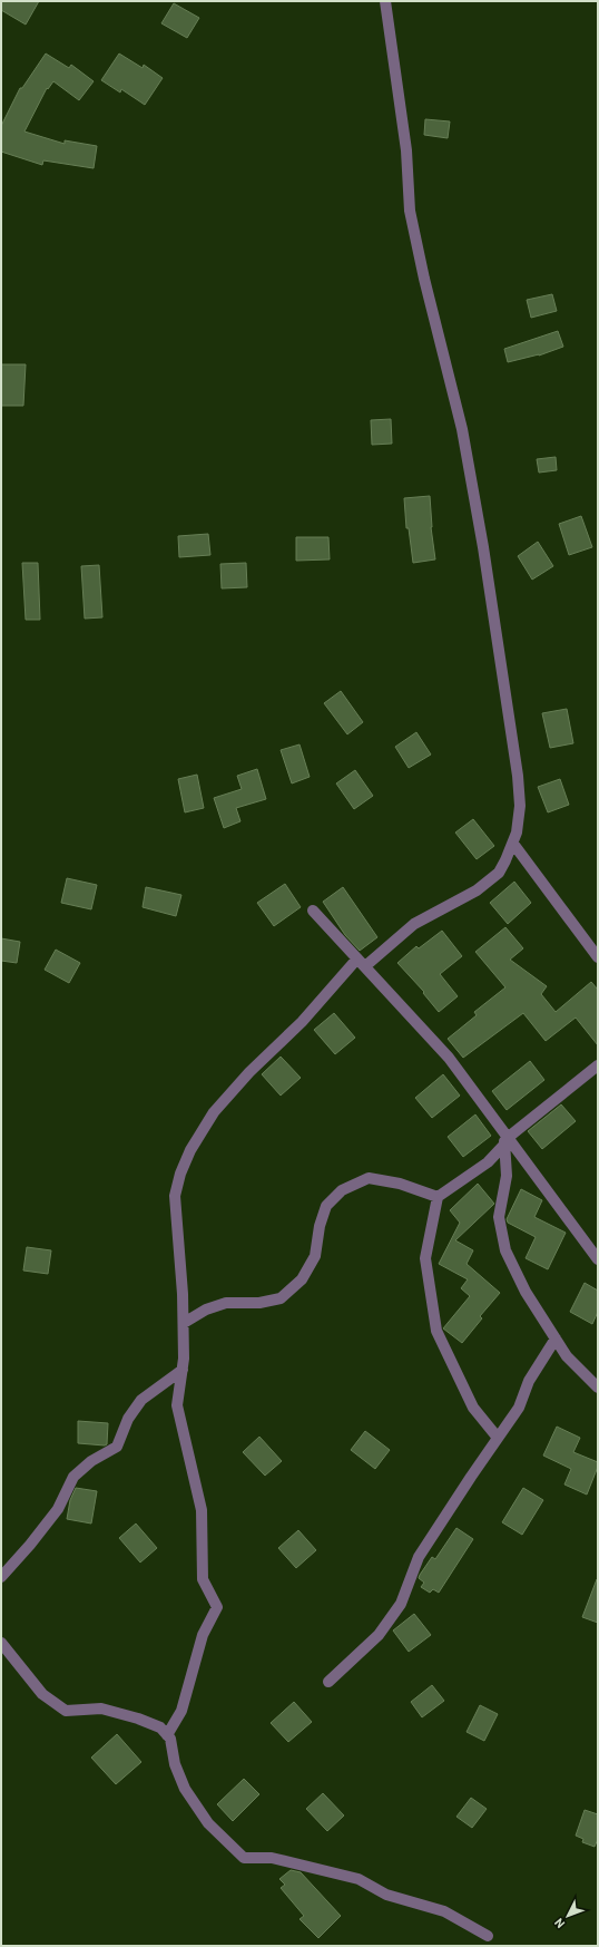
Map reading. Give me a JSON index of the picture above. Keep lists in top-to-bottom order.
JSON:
{
  "north": "bottom left"
}
